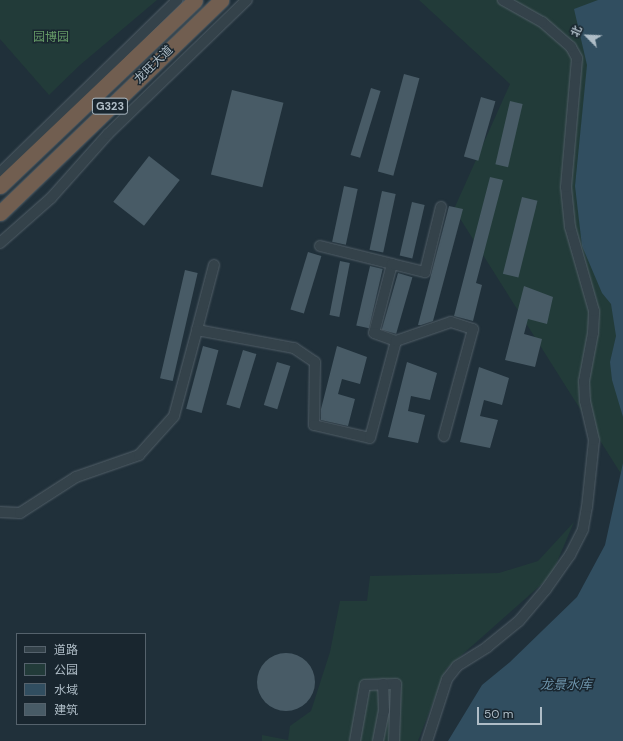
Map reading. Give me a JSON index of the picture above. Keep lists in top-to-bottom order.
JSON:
{
  "streets": {
    "highway": ["龙旺大道", "G323"]
  },
  "water": ["龙景水库"],
  "parks": ["园博园"],
  "legend": [
    "道路",
    "公园",
    "水域",
    "建筑"
  ],
  "scale_bar": "50 m",
  "north": "top left"
}
